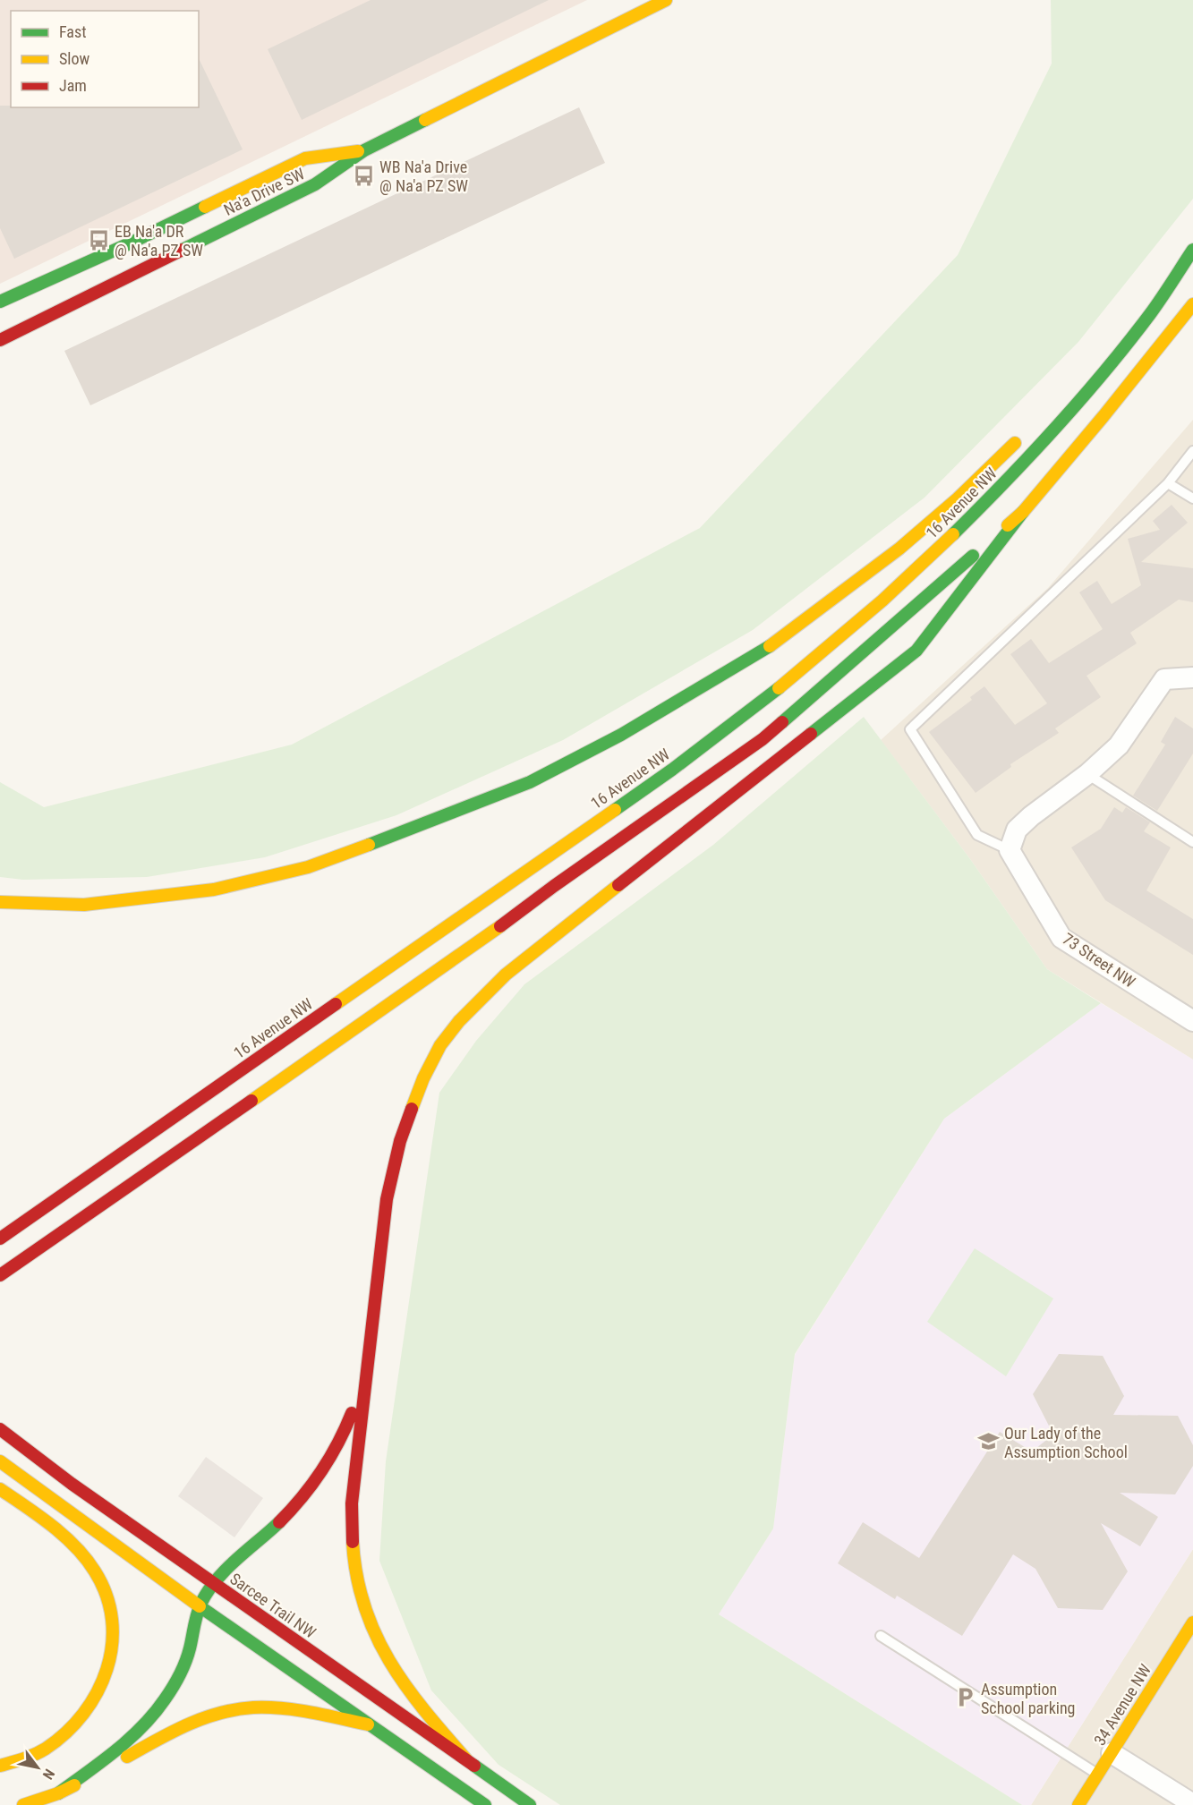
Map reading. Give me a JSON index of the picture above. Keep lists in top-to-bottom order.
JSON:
{
  "streets": {
    "main road": [
      "Na'a Drive SW",
      "16 Avenue NW",
      "Sarcee Trail NW",
      "34 Avenue NW"
    ],
    "street": ["73 Street NW"]
  },
  "places": {
    "bus stop": ["WB Na'a Drive @ Na'a PZ SW", "EB Na'a DR @ Na'a PZ SW"],
    "school or university": ["Our Lady of the Assumption School"],
    "parking": ["Assumption School parking"]
  },
  "legend": ["Fast", "Slow", "Jam"],
  "north": "bottom right"
}
